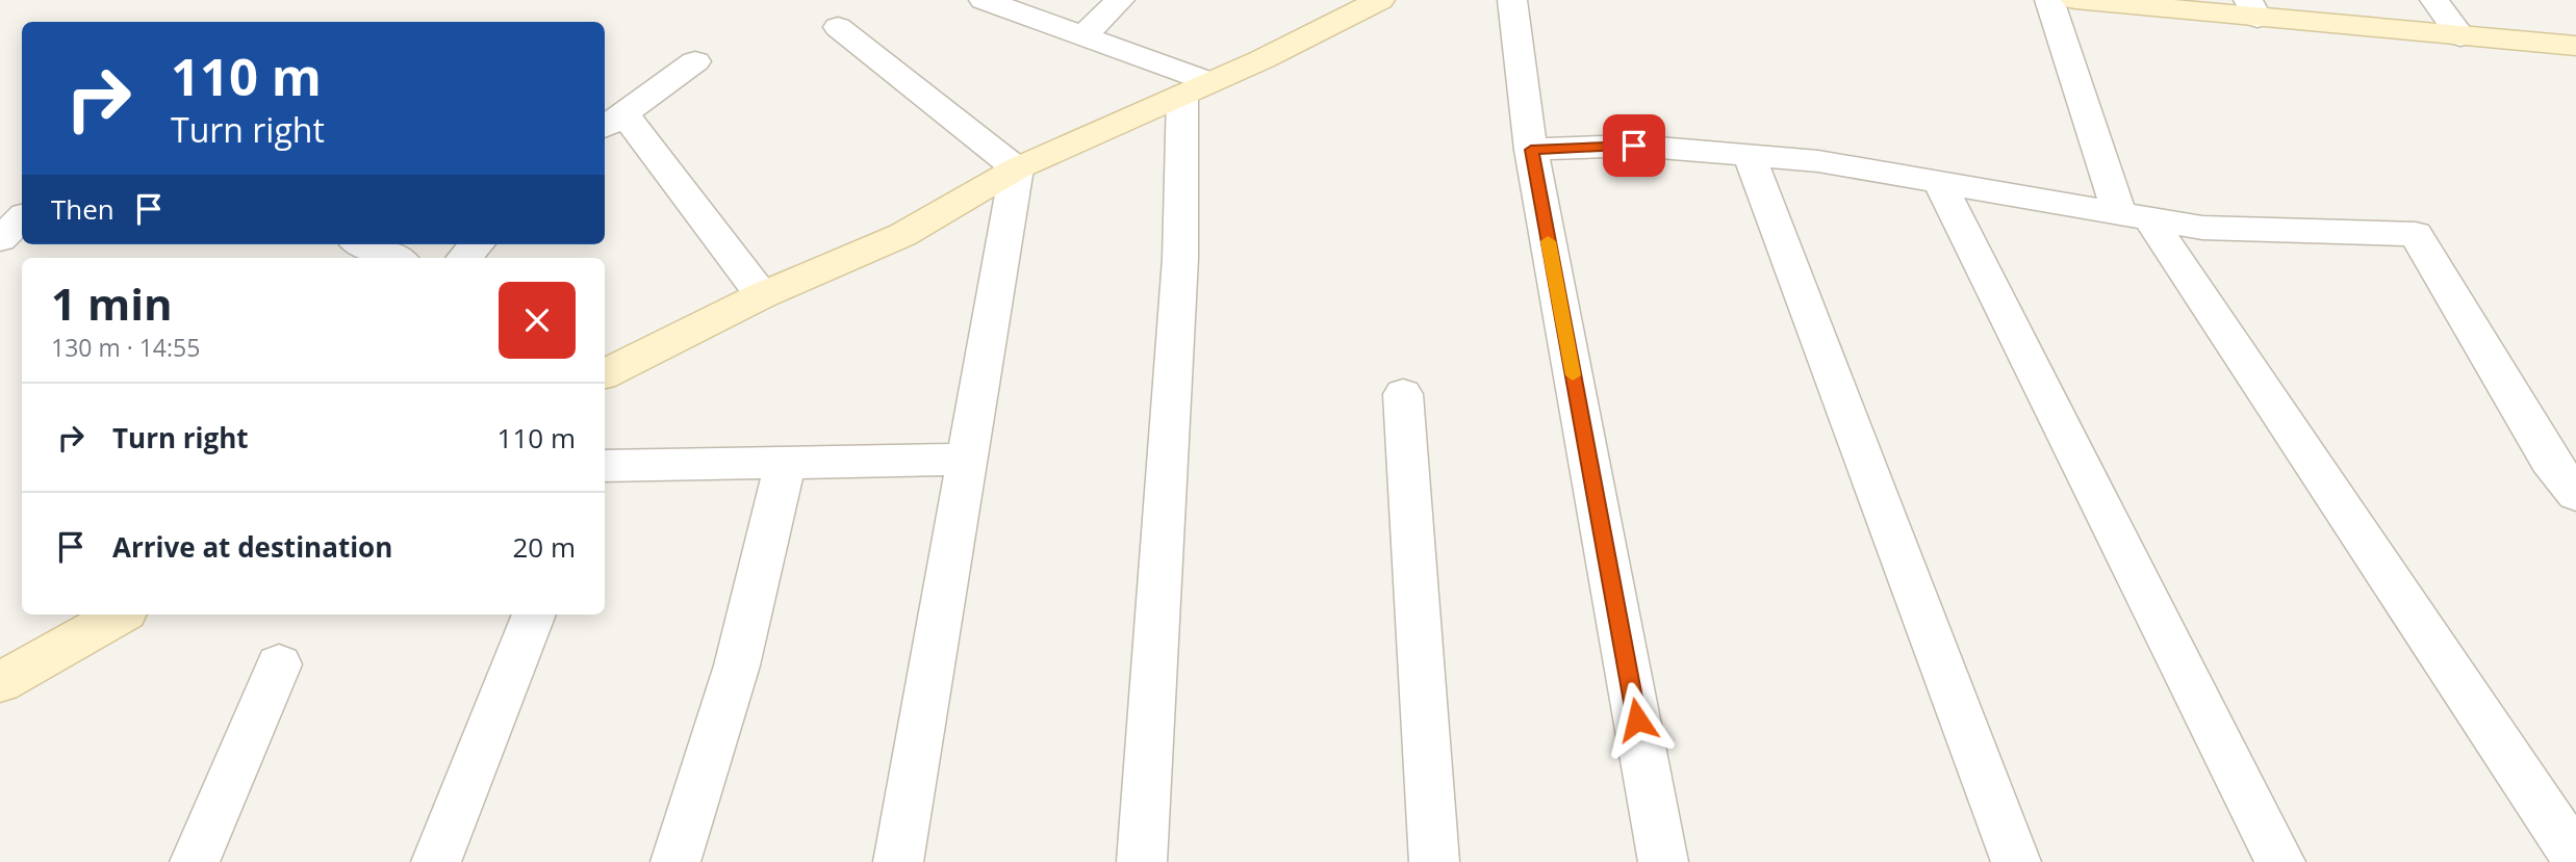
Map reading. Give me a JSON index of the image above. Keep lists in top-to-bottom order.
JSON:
{
  "page": {
    "turn": ["110 m", "Turn right"],
    "then": "Then",
    "heading": ["1 min", "130 m · 14:55"],
    "list": [
      {
        "name": "Turn right",
        "value": "110 m"
      },
      {
        "name": "Arrive at destination",
        "value": "20 m"
      }
    ]
  }
}
